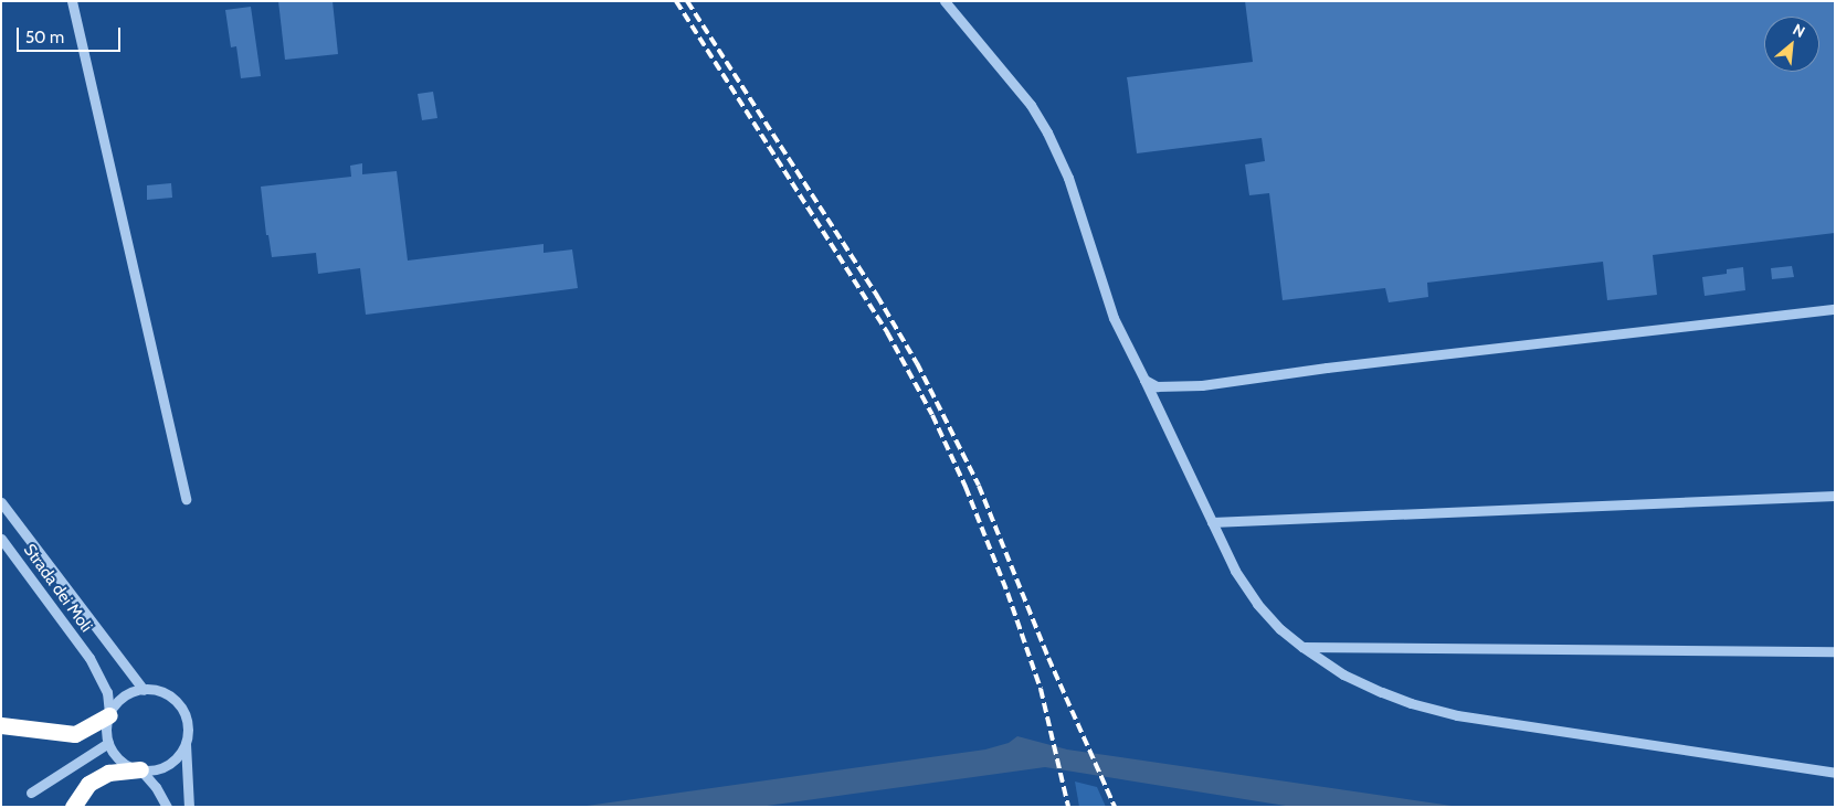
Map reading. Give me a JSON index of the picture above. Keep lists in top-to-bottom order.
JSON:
{
  "streets": {
    "street": ["Strada dei Moli"]
  },
  "scale_bar": "50 m",
  "north": "top right"
}
